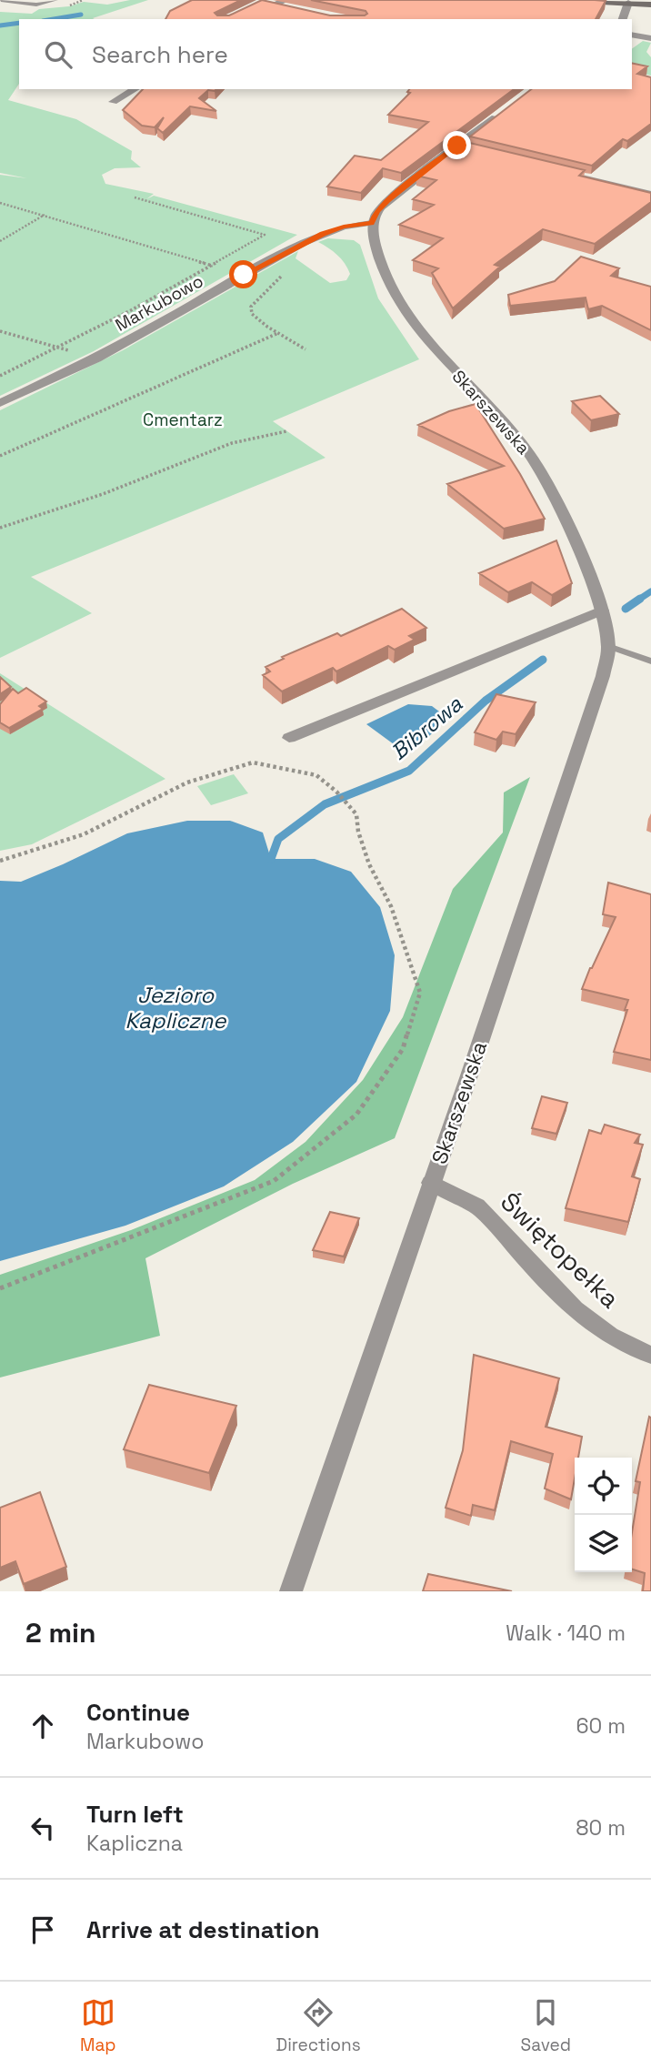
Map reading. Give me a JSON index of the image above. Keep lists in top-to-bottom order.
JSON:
{
  "streets": {
    "street": ["Markubowo", "Skarszewska", "Świętopełka"]
  },
  "crossings": [
    ["Markubowo", "Skarszewska"],
    ["Skarszewska", "Świętopełka"]
  ],
  "water": ["Bibrowa", "Jezioro Kapliczne"],
  "parks": ["Cmentarz"],
  "page": {
    "search": "Search here",
    "heading": ["2 min", "Walk · 140 m"],
    "list": [
      ["Continue", "Markubowo", "60 m"],
      ["Turn left", "Kapliczna", "80 m"],
      "Arrive at destination"
    ],
    "nav": ["Map", "Directions", "Saved"]
  }
}
